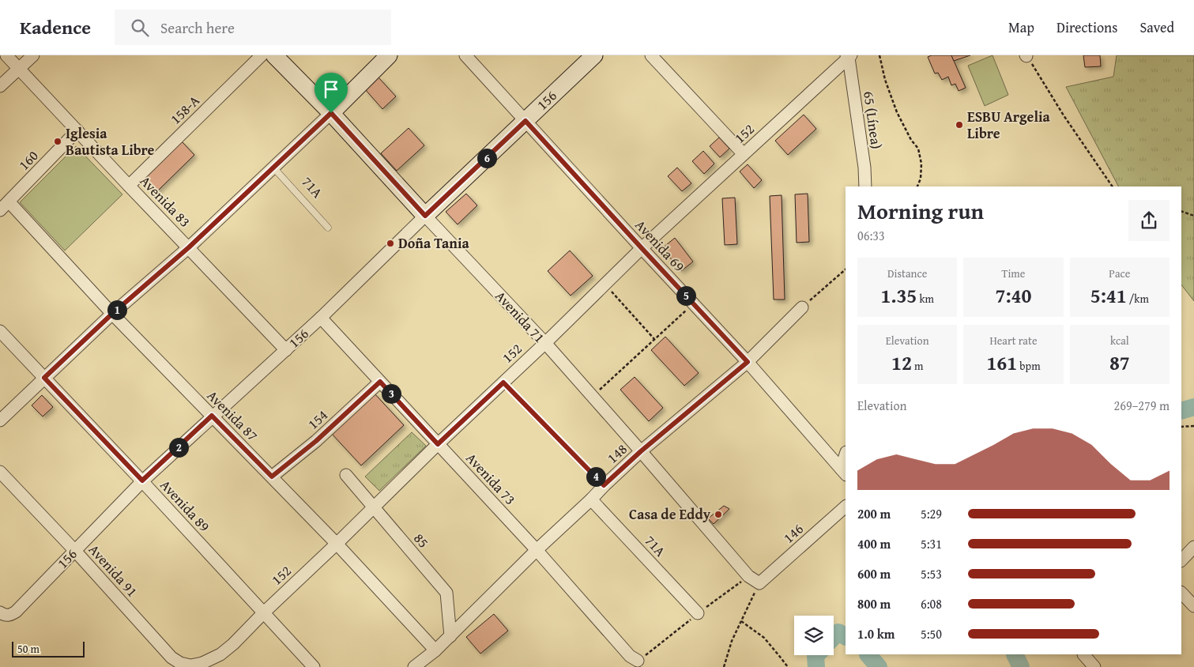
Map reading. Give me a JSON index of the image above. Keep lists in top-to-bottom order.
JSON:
{
  "streets": {
    "street": [
      "156",
      "158-A",
      "65 (Línea)",
      "152",
      "160",
      "71A",
      "Avenida 83",
      "Avenida 69",
      "Avenida 71",
      "Avenida 87",
      "154",
      "148",
      "Avenida 73",
      "Avenida 89",
      "146",
      "85",
      "Avenida 91"
    ]
  },
  "crossings": [
    ["156", "Avenida 83"],
    ["156", "Avenida 69"],
    ["156", "Avenida 71"],
    ["156", "Avenida 87"],
    ["156", "Avenida 73"],
    ["156", "Avenida 89"],
    ["156", "Avenida 91"],
    ["158-A", "Avenida 83"],
    ["65 (Línea)", "152"],
    ["152", "Avenida 69"],
    ["152", "Avenida 71"],
    ["152", "Avenida 87"],
    ["152", "Avenida 73"],
    ["152", "Avenida 89"],
    ["152", "85"],
    ["152", "Avenida 91"],
    ["160", "Avenida 83"],
    ["160", "Avenida 87"],
    ["71A", "148"],
    ["Avenida 69", "148"],
    ["Avenida 71", "148"],
    ["Avenida 71", "146"],
    ["Avenida 87", "154"],
    ["Avenida 87", "148"],
    ["154", "Avenida 73"],
    ["148", "Avenida 73"],
    ["148", "85"]
  ],
  "places": [
    "ESBU Argelia Libre",
    "Iglesia Bautista Libre",
    "Doña Tania",
    "Casa de Eddy"
  ],
  "scale_bar": "50 m",
  "page": {
    "header": "Kadence",
    "search": "Search here",
    "nav": ["Map", "Directions", "Saved"],
    "pins": [
      "6",
      "5",
      "1",
      "3",
      "2",
      "4"
    ],
    "heading": ["Morning run", "06:33"],
    "stats": [
      ["Distance", "1.35 km"],
      ["Time", "7:40"],
      ["Pace", "5:41 /km"],
      ["Elevation", "12 m"],
      ["Heart rate", "161 bpm"],
      ["kcal", "87"]
    ],
    "chart": ["Elevation", "269–279 m"],
    "list": [
      {
        "name": "200 m",
        "note": "5:29"
      },
      {
        "name": "400 m",
        "note": "5:31"
      },
      {
        "name": "600 m",
        "note": "5:53"
      },
      {
        "name": "800 m",
        "note": "6:08"
      },
      {
        "name": "1.0 km",
        "note": "5:50"
      }
    ],
    "scale": "50 m"
  }
}
